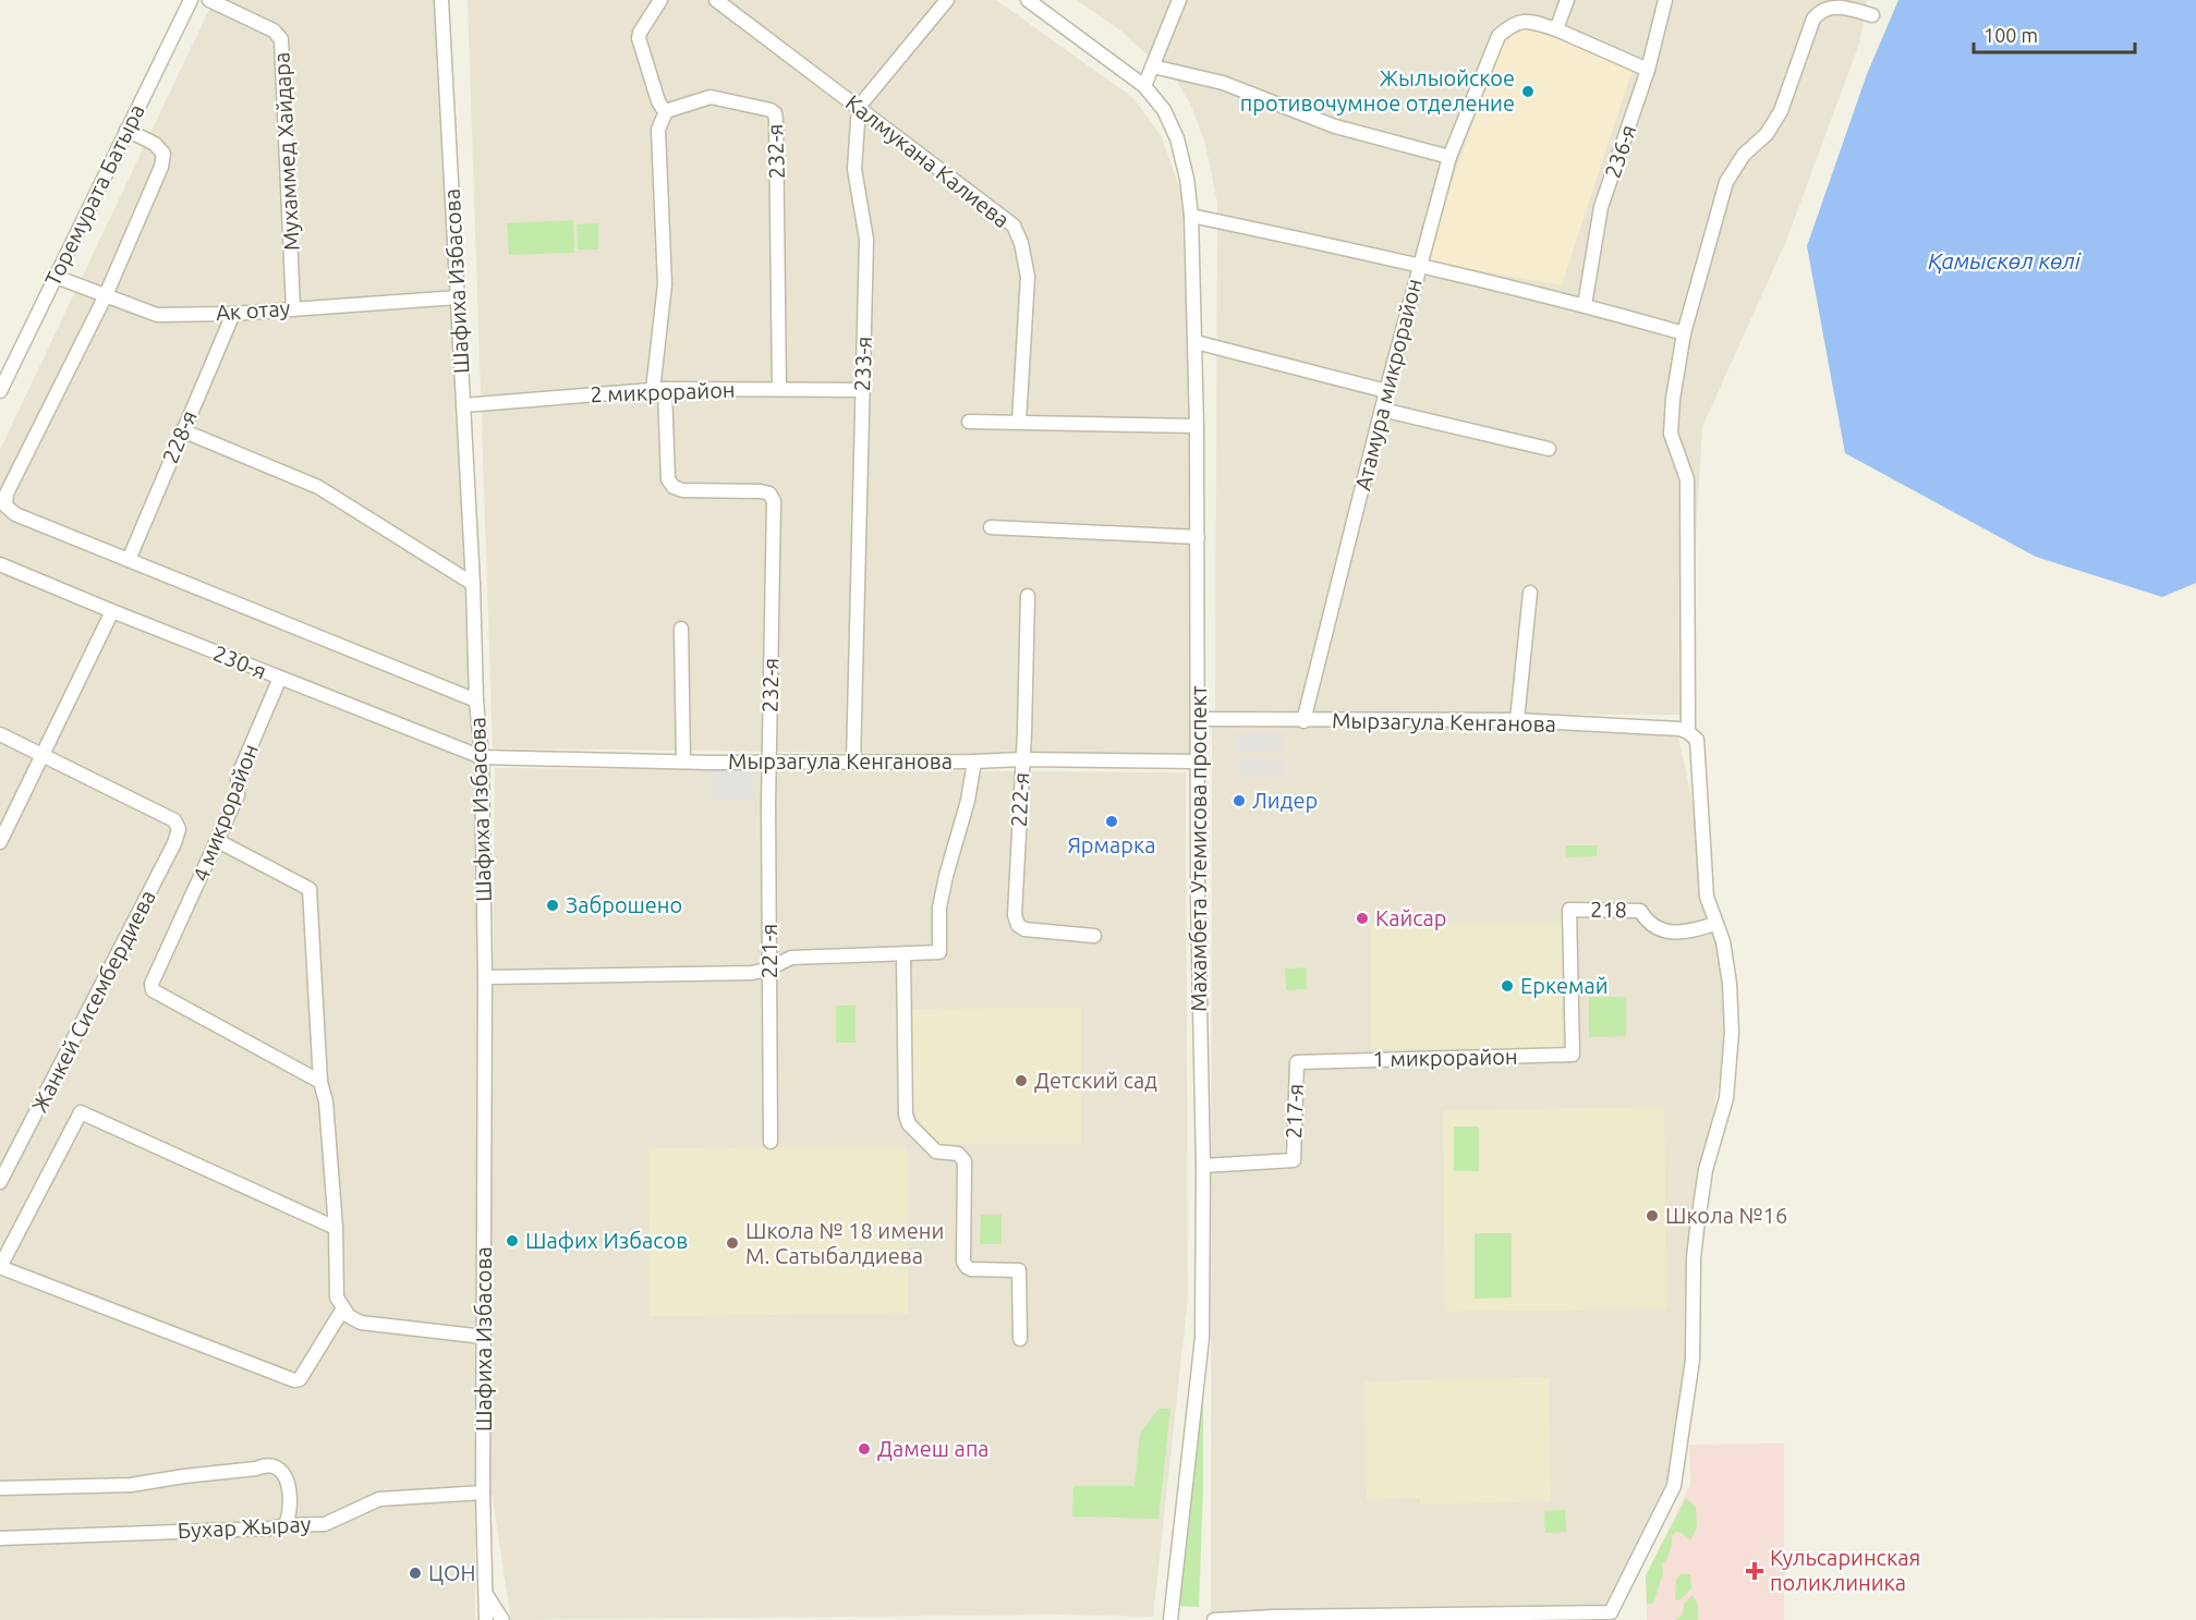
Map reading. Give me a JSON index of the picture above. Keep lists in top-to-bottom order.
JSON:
{
  "streets": {
    "street": [
      "Мухаммед Хайдара",
      "232-я",
      "236-я",
      "Калмукана Калиева",
      "Торемурата Батыра",
      "Шафиха Избасова",
      "Ак отау",
      "233-я",
      "Атамура микрорайон",
      "2 микрорайон",
      "228-я",
      "230-я",
      "Мырзагула Кенганова",
      "222-я",
      "4 микрорайон",
      "Махамбета Утемисова проспект",
      "218",
      "221-я",
      "Жанкей Сисембердиева",
      "1 микрорайон",
      "217-я",
      "Бухар Жырау"
    ]
  },
  "crossings": [
    ["Мухаммед Хайдара", "Ак отау"],
    ["232-я", "2 микрорайон"],
    ["232-я", "Мырзагула Кенганова"],
    ["232-я", "221-я"],
    ["Калмукана Калиева", "233-я"],
    ["Торемурата Батыра", "Ак отау"],
    ["Шафиха Избасова", "Ак отау"],
    ["Шафиха Избасова", "2 микрорайон"],
    ["Шафиха Избасова", "230-я"],
    ["Шафиха Избасова", "Мырзагула Кенганова"],
    ["Шафиха Избасова", "Бухар Жырау"],
    ["Ак отау", "228-я"],
    ["233-я", "2 микрорайон"],
    ["233-я", "Мырзагула Кенганова"],
    ["Атамура микрорайон", "Мырзагула Кенганова"],
    ["230-я", "Мырзагула Кенганова"],
    ["230-я", "4 микрорайон"],
    ["Мырзагула Кенганова", "222-я"],
    ["Мырзагула Кенганова", "Махамбета Утемисова проспект"],
    ["Мырзагула Кенганова", "221-я"],
    ["Махамбета Утемисова проспект", "217-я"],
    ["218", "1 микрорайон"],
    ["1 микрорайон", "217-я"]
  ],
  "water": ["Қамыскөл көлі"],
  "places": {
    "other": [
      "Жылыойское противочумное отделение",
      "Лидер",
      "Ярмарка",
      "Заброшено",
      "Кайсар",
      "Еркемай",
      "Детский сад",
      "Школа №16",
      "Шафих Избасов",
      "Школа № 18 имени М. Сатыбалдиева",
      "Дамеш апа",
      "ЦОН"
    ],
    "health": ["Кульсаринская поликлиника"]
  },
  "scale_bar": "100 m"
}
